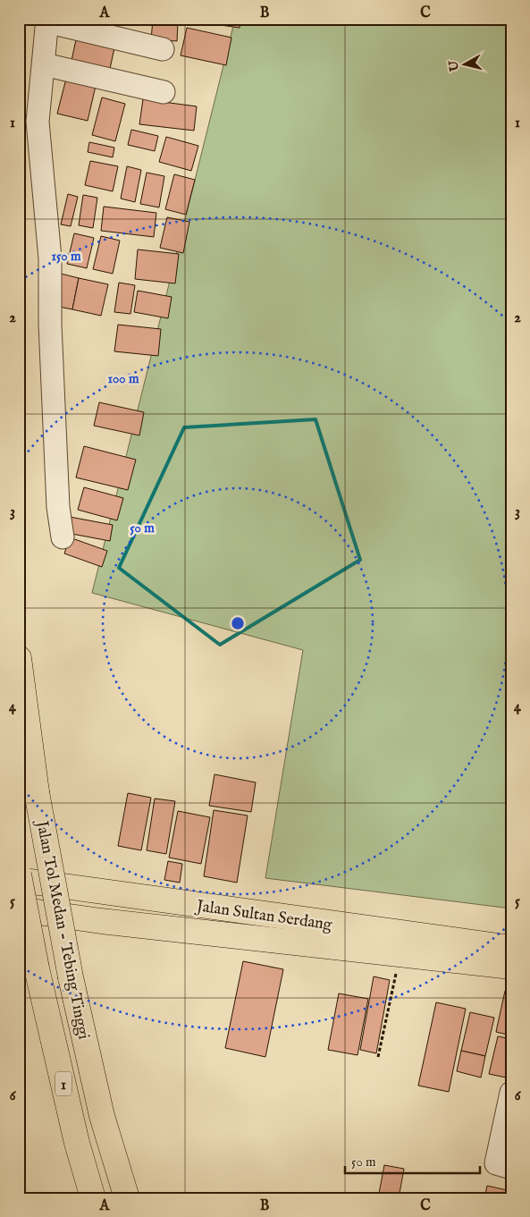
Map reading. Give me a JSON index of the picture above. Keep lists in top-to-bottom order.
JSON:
{
  "streets": {
    "highway": ["Jalan Sultan Serdang", "Jalan Tol Medan - Tebing Tinggi", "1"]
  },
  "scale_bar": "50 m",
  "north": "left",
  "grid": {
    "columns": ["A", "B", "C"],
    "rows": [
      "1",
      "2",
      "3",
      "4",
      "5",
      "6"
    ]
  },
  "rings": ["150 m", "100 m", "50 m"]
}
